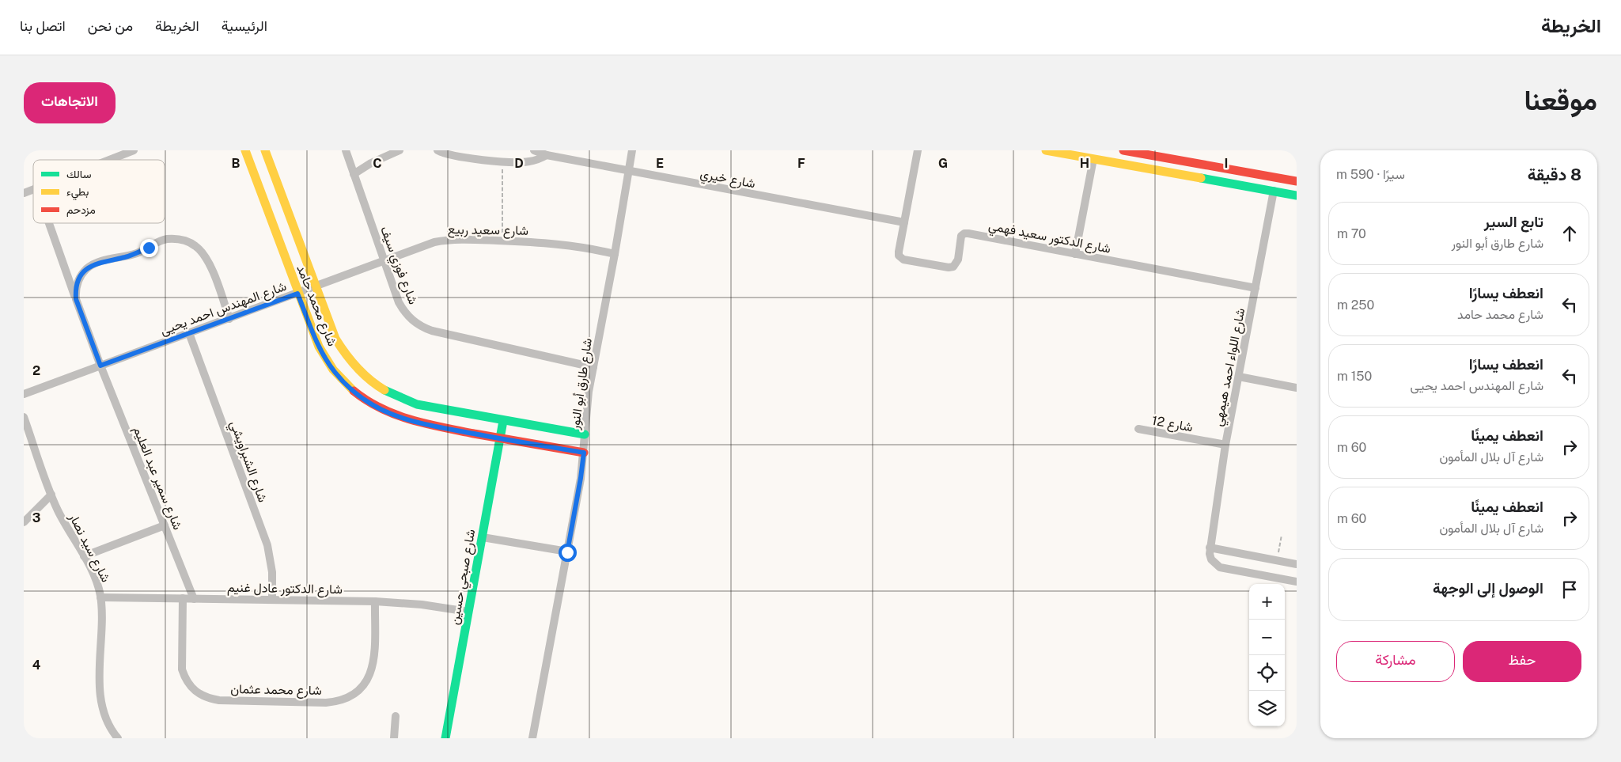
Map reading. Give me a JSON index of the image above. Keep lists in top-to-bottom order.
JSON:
{
  "streets": {
    "street": [
      "شارع خيري",
      "شارع سعيد ربيع",
      "شارع الدكتور سعيد فهمي",
      "شارع فوزي سيف",
      "شارع محمد حامد",
      "شارع المهندس احمد يحيى",
      "شارع اللواء احمد هيمهي",
      "شارع طارق أبو النور",
      "شارع 12",
      "شارع الشبراويشي",
      "شارع سمير عبد العليم",
      "شارع سيد نصار",
      "شارع صبحي حسين",
      "شارع الدكتور عادل غنيم",
      "شارع محمد عثمان"
    ]
  },
  "crossings": [
    ["شارع خيري", "شارع الدكتور سعيد فهمي"],
    ["شارع خيري", "شارع طارق أبو النور"],
    ["شارع سعيد ربيع", "شارع فوزي سيف"],
    ["شارع سعيد ربيع", "شارع محمد حامد"],
    ["شارع سعيد ربيع", "شارع المهندس احمد يحيى"],
    ["شارع سعيد ربيع", "شارع طارق أبو النور"],
    ["شارع الدكتور سعيد فهمي", "شارع اللواء احمد هيمهي"],
    ["شارع فوزي سيف", "شارع طارق أبو النور"],
    ["شارع محمد حامد", "شارع المهندس احمد يحيى"],
    ["شارع محمد حامد", "شارع طارق أبو النور"],
    ["شارع محمد حامد", "شارع صبحي حسين"],
    ["شارع المهندس احمد يحيى", "شارع الشبراويشي"],
    ["شارع المهندس احمد يحيى", "شارع سمير عبد العليم"],
    ["شارع اللواء احمد هيمهي", "شارع 12"],
    ["شارع الشبراويشي", "شارع الدكتور عادل غنيم"],
    ["شارع سمير عبد العليم", "شارع الدكتور عادل غنيم"],
    ["شارع سيد نصار", "شارع الدكتور عادل غنيم"],
    ["شارع صبحي حسين", "شارع الدكتور عادل غنيم"],
    ["شارع الدكتور عادل غنيم", "شارع محمد عثمان"]
  ],
  "legend": ["سالك", "بطيء", "مزدحم"],
  "page": {
    "header": "الخريطة",
    "nav": [
      "الرئيسية",
      "الخريطة",
      "من نحن",
      "اتصل بنا"
    ],
    "title": "موقعنا",
    "buttons": [
      "الاتجاهات",
      ["حفظ", "مشاركة"]
    ],
    "heading": ["8 دقيقة", "سيرًا · 590 m"],
    "list": [
      ["تابع السير", "شارع طارق أبو النور", "70 m"],
      ["انعطف يسارًا", "شارع محمد حامد", "250 m"],
      ["انعطف يسارًا", "شارع المهندس احمد يحيى", "150 m"],
      ["انعطف يمينًا", "شارع آل بلال المأمون", "60 m"],
      ["انعطف يمينًا", "شارع آل بلال المأمون", "60 m"],
      "الوصول إلى الوجهة"
    ],
    "map_buttons": ["+", "−"]
  },
  "grid": {
    "columns": [
      "B",
      "C",
      "D",
      "E",
      "F",
      "G",
      "H",
      "I"
    ],
    "rows": ["2", "3", "4"]
  }
}
